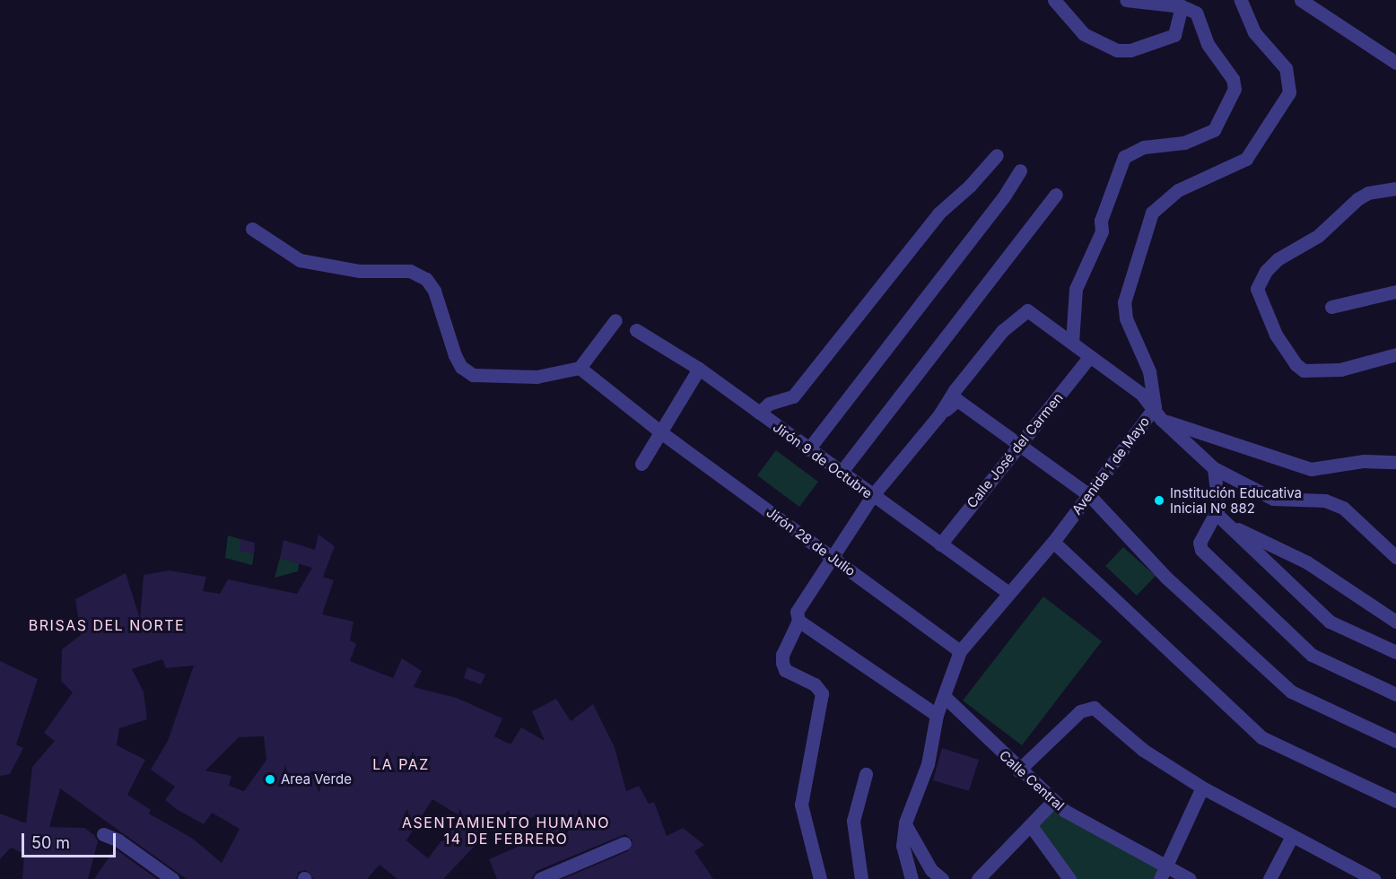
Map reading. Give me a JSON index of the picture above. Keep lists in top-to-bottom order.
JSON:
{
  "streets": {
    "street": [
      "Calle José del Carmen",
      "Jirón 9 de Octubre",
      "Avenida 1 de Mayo",
      "Jirón 28 de Julio",
      "Calle Central"
    ]
  },
  "crossings": [
    ["Calle José del Carmen", "Jirón 9 de Octubre"],
    ["Jirón 9 de Octubre", "Avenida 1 de Mayo"],
    ["Avenida 1 de Mayo", "Jirón 28 de Julio"],
    ["Avenida 1 de Mayo", "Calle Central"]
  ],
  "districts": ["BRISAS DEL NORTE", "LA PAZ", "ASENTAMIENTO HUMANO 14 DE FEBRERO"],
  "places": ["Institución Educativa Inicial Nº 882", "Area Verde"],
  "scale_bar": "50 m"
}
